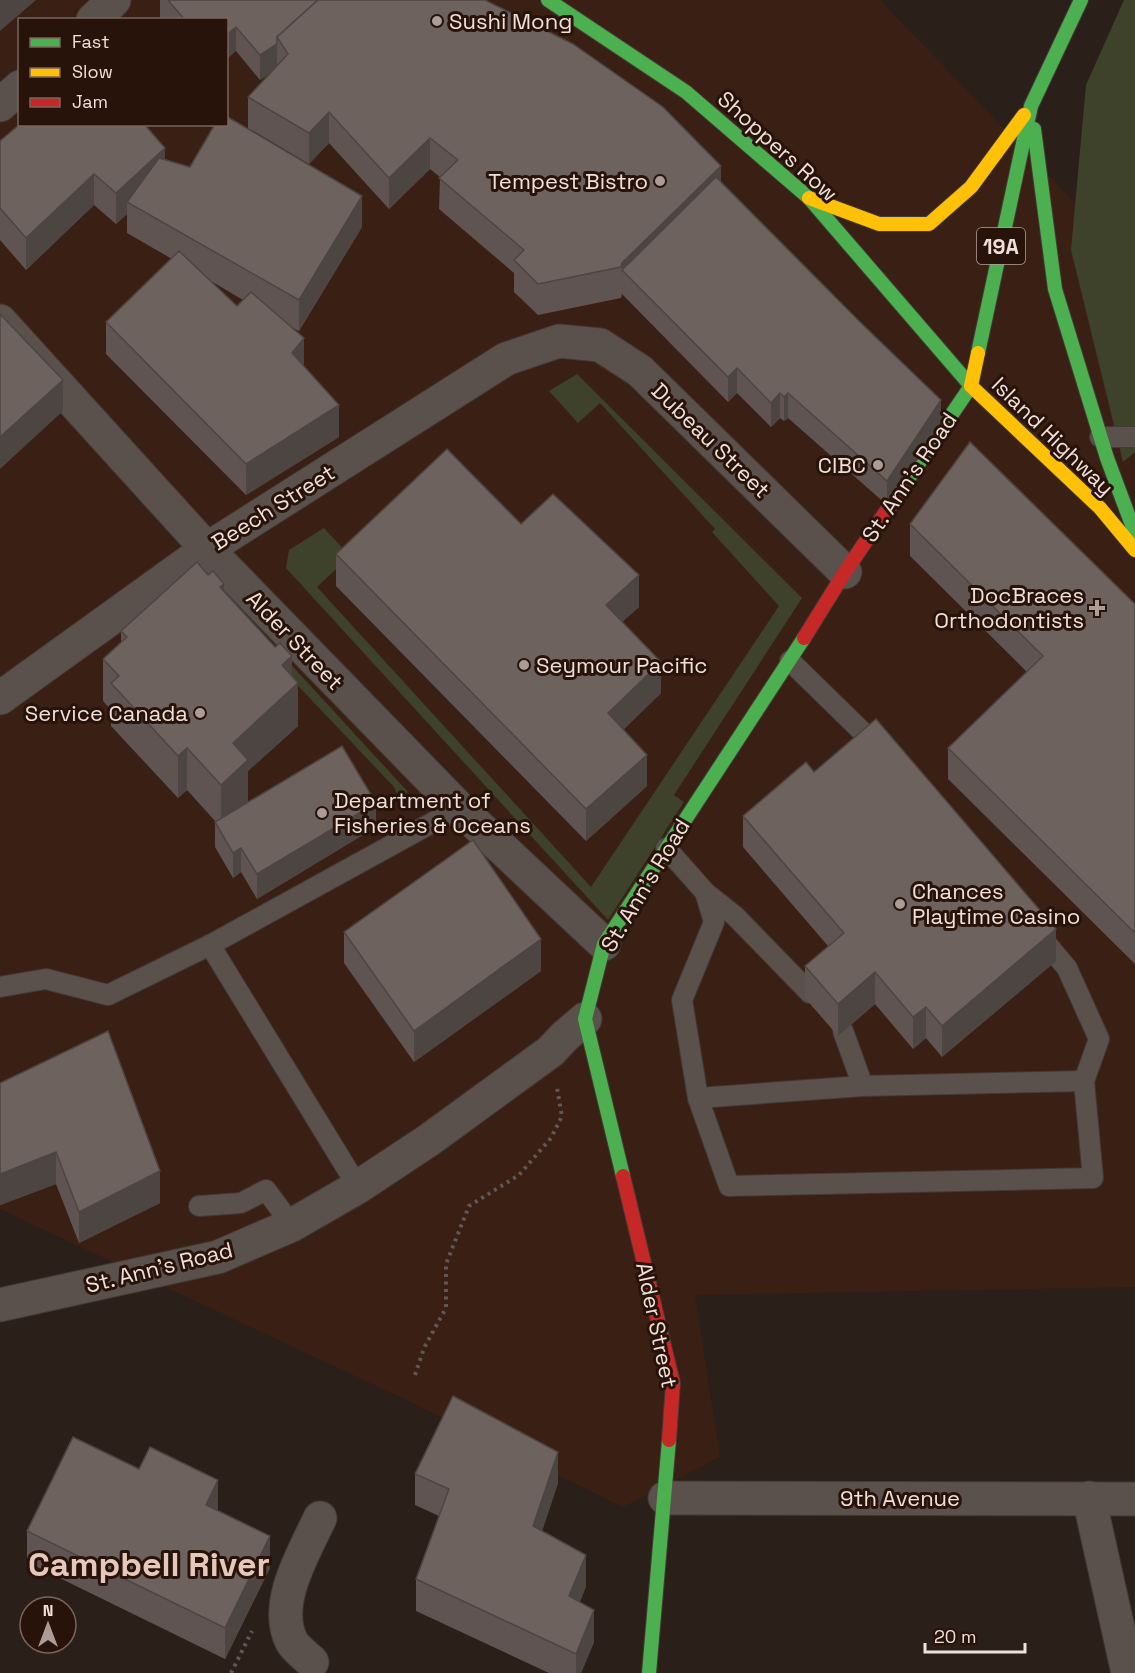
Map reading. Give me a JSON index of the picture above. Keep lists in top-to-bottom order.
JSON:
{
  "streets": {
    "street": [
      "Shoppers Row",
      "19A",
      "Island Highway",
      "Dubeau Street",
      "St. Ann's Road",
      "Beech Street",
      "Alder Street",
      "9th Avenue"
    ]
  },
  "crossings": [
    ["Shoppers Row", "Island Highway"],
    ["Shoppers Row", "St. Ann's Road"],
    ["Island Highway", "St. Ann's Road"],
    ["Dubeau Street", "St. Ann's Road"],
    ["Dubeau Street", "Beech Street"],
    ["St. Ann's Road", "Alder Street"],
    ["Beech Street", "Alder Street"],
    ["Alder Street", "9th Avenue"]
  ],
  "districts": ["Campbell River"],
  "places": {
    "other": [
      "Sushi Mong",
      "Tempest Bistro",
      "CIBC",
      "Seymour Pacific",
      "Service Canada",
      "Department of Fisheries & Oceans",
      "Chances Playtime Casino"
    ],
    "health": ["DocBraces Orthodontists"]
  },
  "legend": ["Fast", "Slow", "Jam"],
  "scale_bar": "20 m",
  "north": "top"
}
